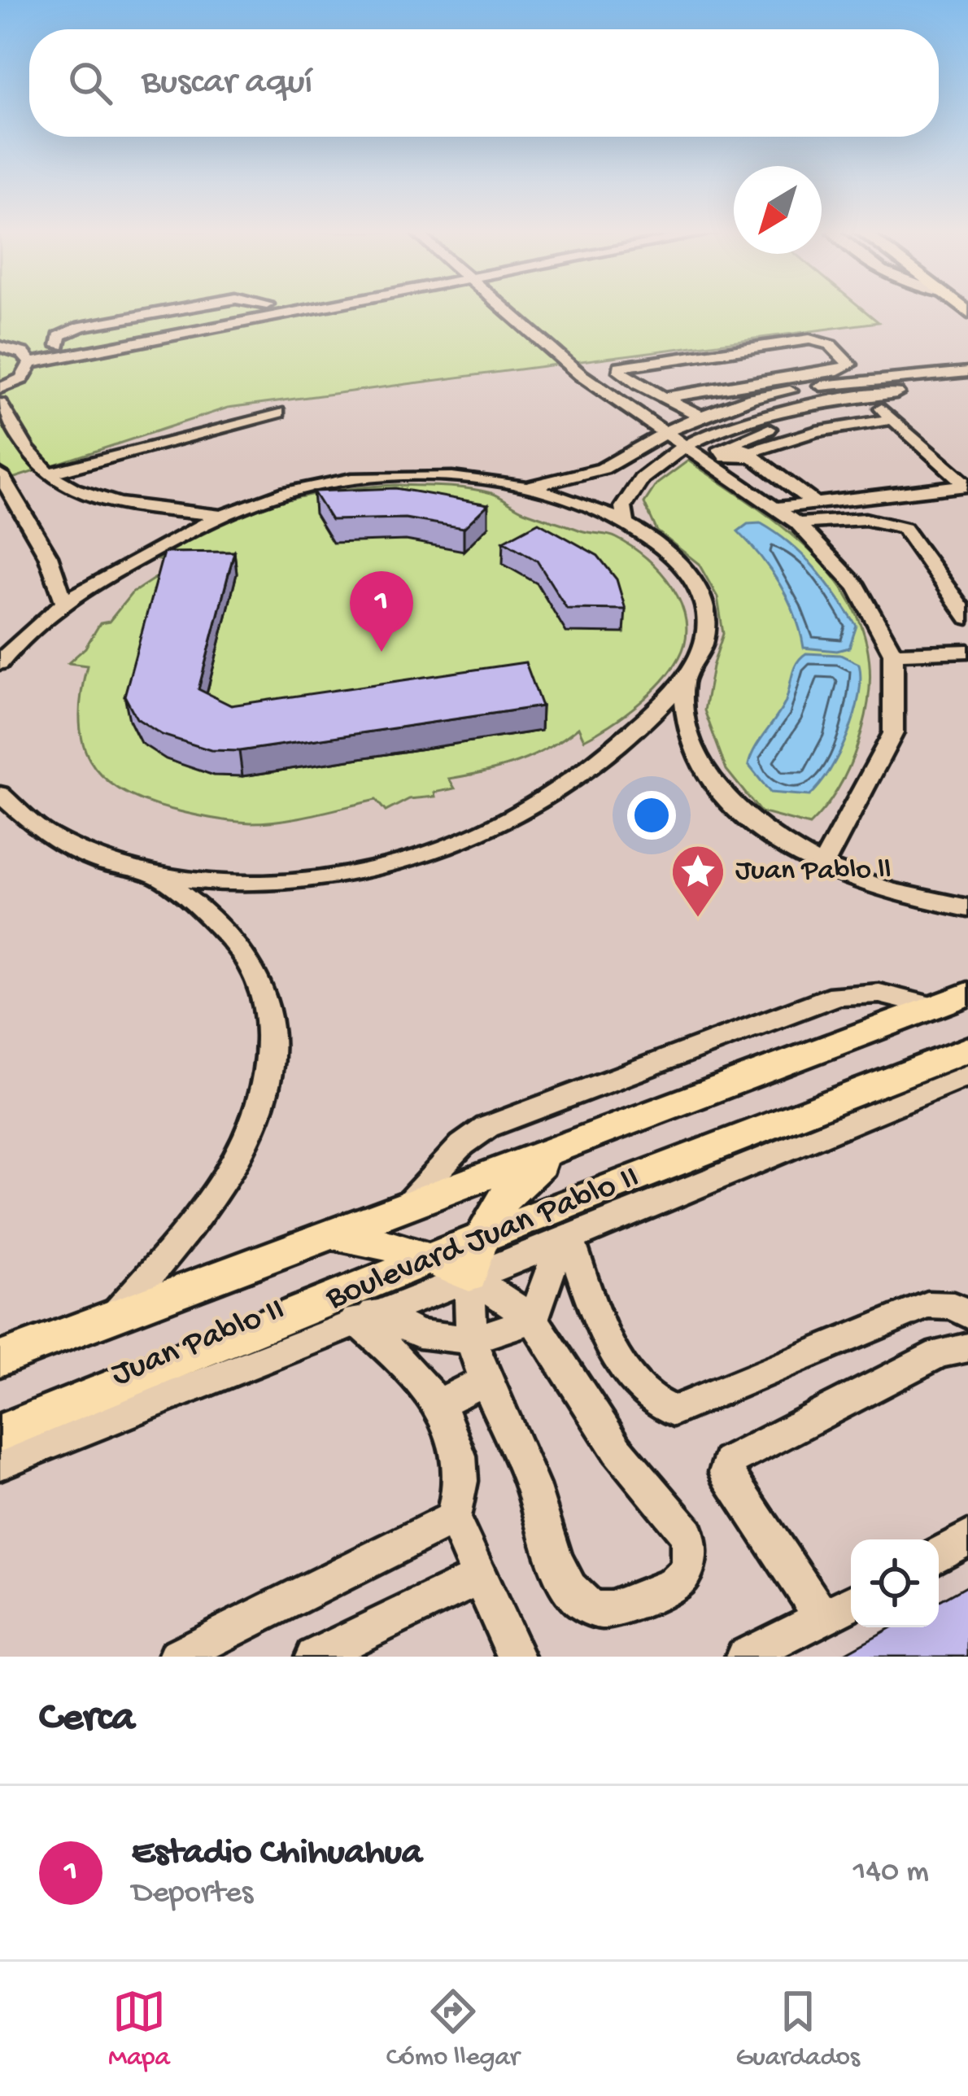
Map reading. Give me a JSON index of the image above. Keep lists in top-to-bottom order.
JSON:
{
  "streets": {
    "main road": ["Boulevard Juan Pablo II"],
    "lane": ["Juan Pablo II"]
  },
  "crossings": [
    ["Boulevard Juan Pablo II", "Juan Pablo II"]
  ],
  "places": {
    "place": ["Juan Pablo ll"]
  },
  "north": "bottom left",
  "page": {
    "search": "Buscar aquí",
    "pins": "1",
    "heading": "Cerca",
    "list": [
      {
        "mark": "1",
        "name": "Estadio Chihuahua",
        "note": "Deportes",
        "value": "140 m"
      }
    ],
    "nav": ["Mapa", "Cómo llegar", "Guardados"]
  }
}
